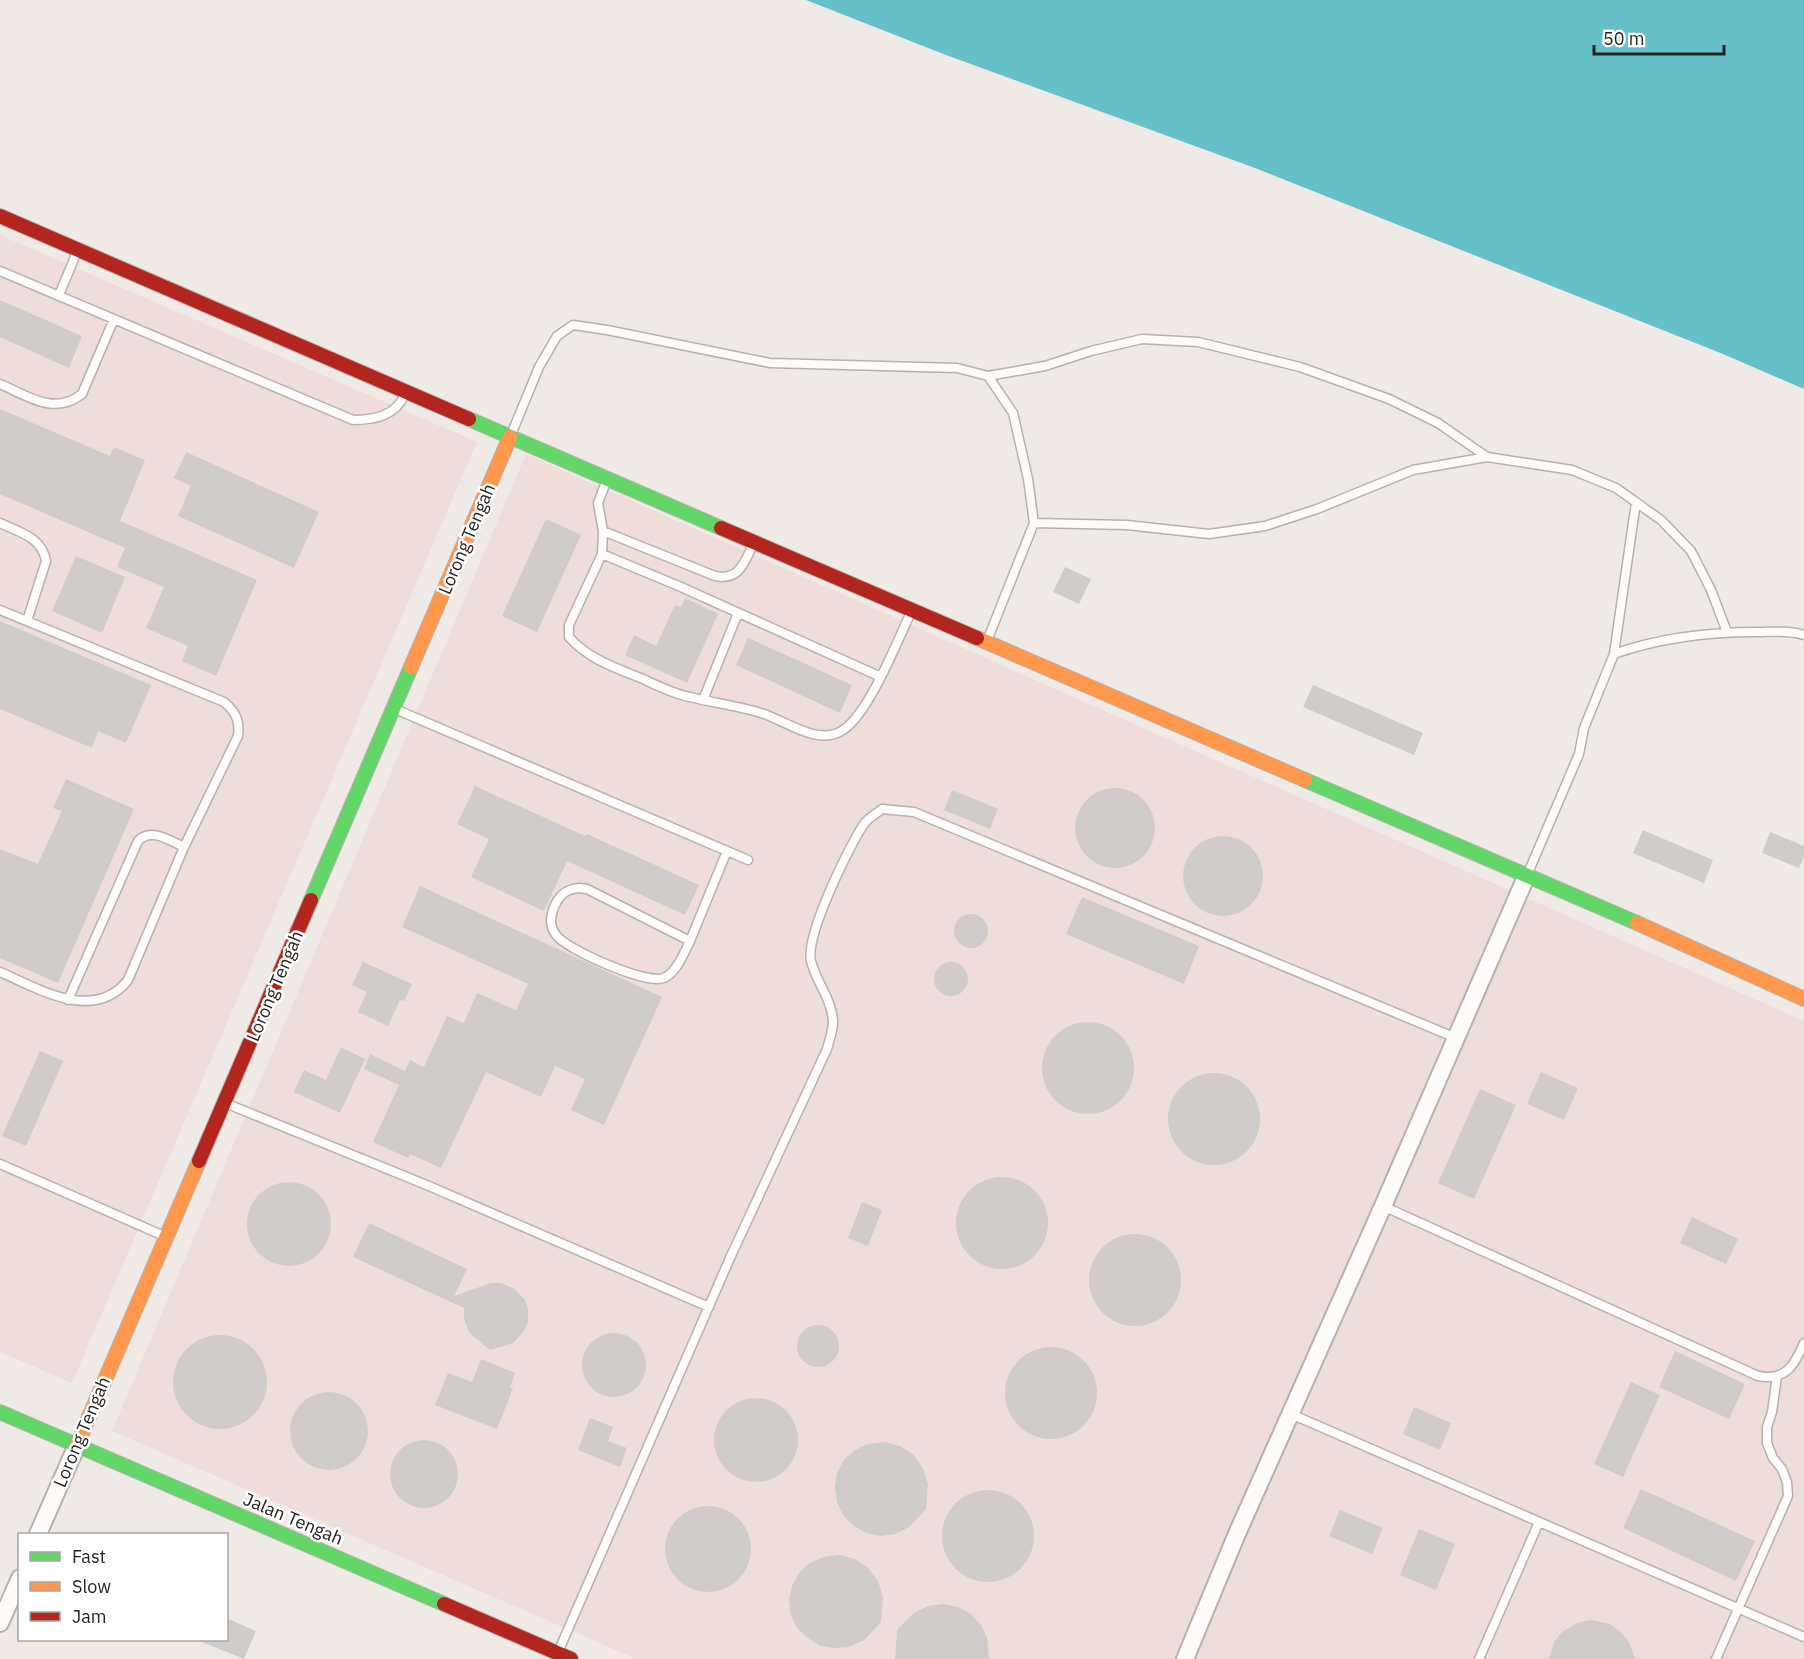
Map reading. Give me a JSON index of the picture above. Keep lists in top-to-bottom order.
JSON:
{
  "streets": {
    "street": ["Lorong Tengah", "Jalan Tengah"]
  },
  "crossings": [
    ["Lorong Tengah", "Jalan Tengah"]
  ],
  "legend": ["Fast", "Slow", "Jam"],
  "scale_bar": "50 m"
}
